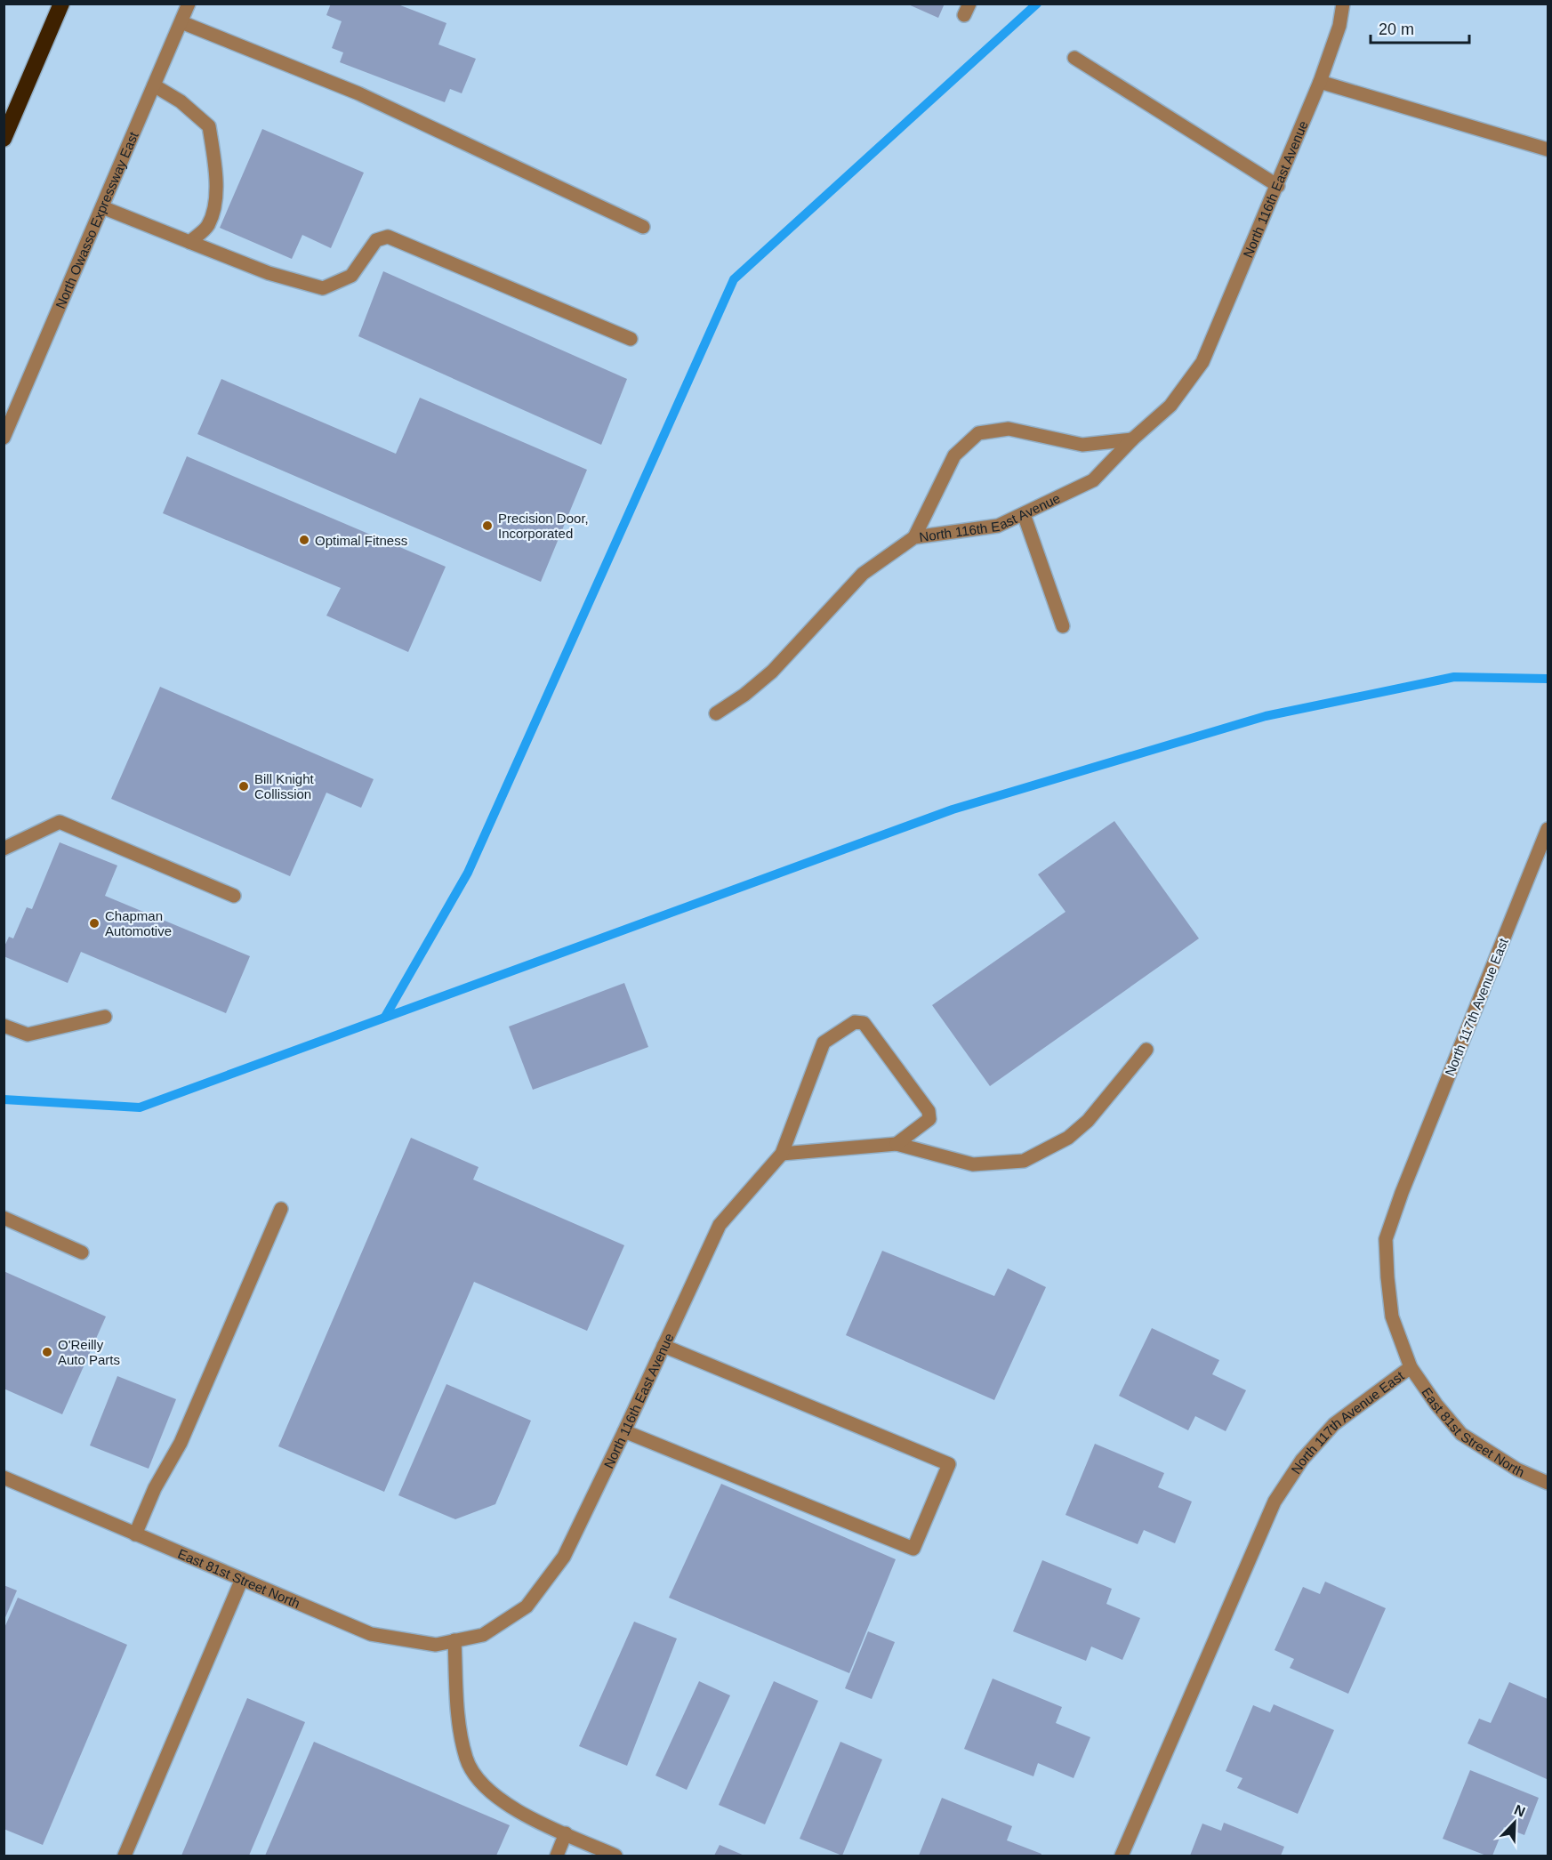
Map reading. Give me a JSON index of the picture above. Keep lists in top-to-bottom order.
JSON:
{
  "streets": {
    "street": [
      "North 116th East Avenue",
      "North Owasso Expressway East",
      "North 117th Avenue East",
      "East 81st Street North"
    ]
  },
  "crossings": [
    ["North 116th East Avenue", "East 81st Street North"],
    ["North 117th Avenue East", "East 81st Street North"]
  ],
  "places": [
    "Precision Door, Incorporated",
    "Optimal Fitness",
    "Bill Knight Collission",
    "Chapman Automotive",
    "O'Reilly Auto Parts"
  ],
  "scale_bar": "20 m",
  "north": "top right"
}
